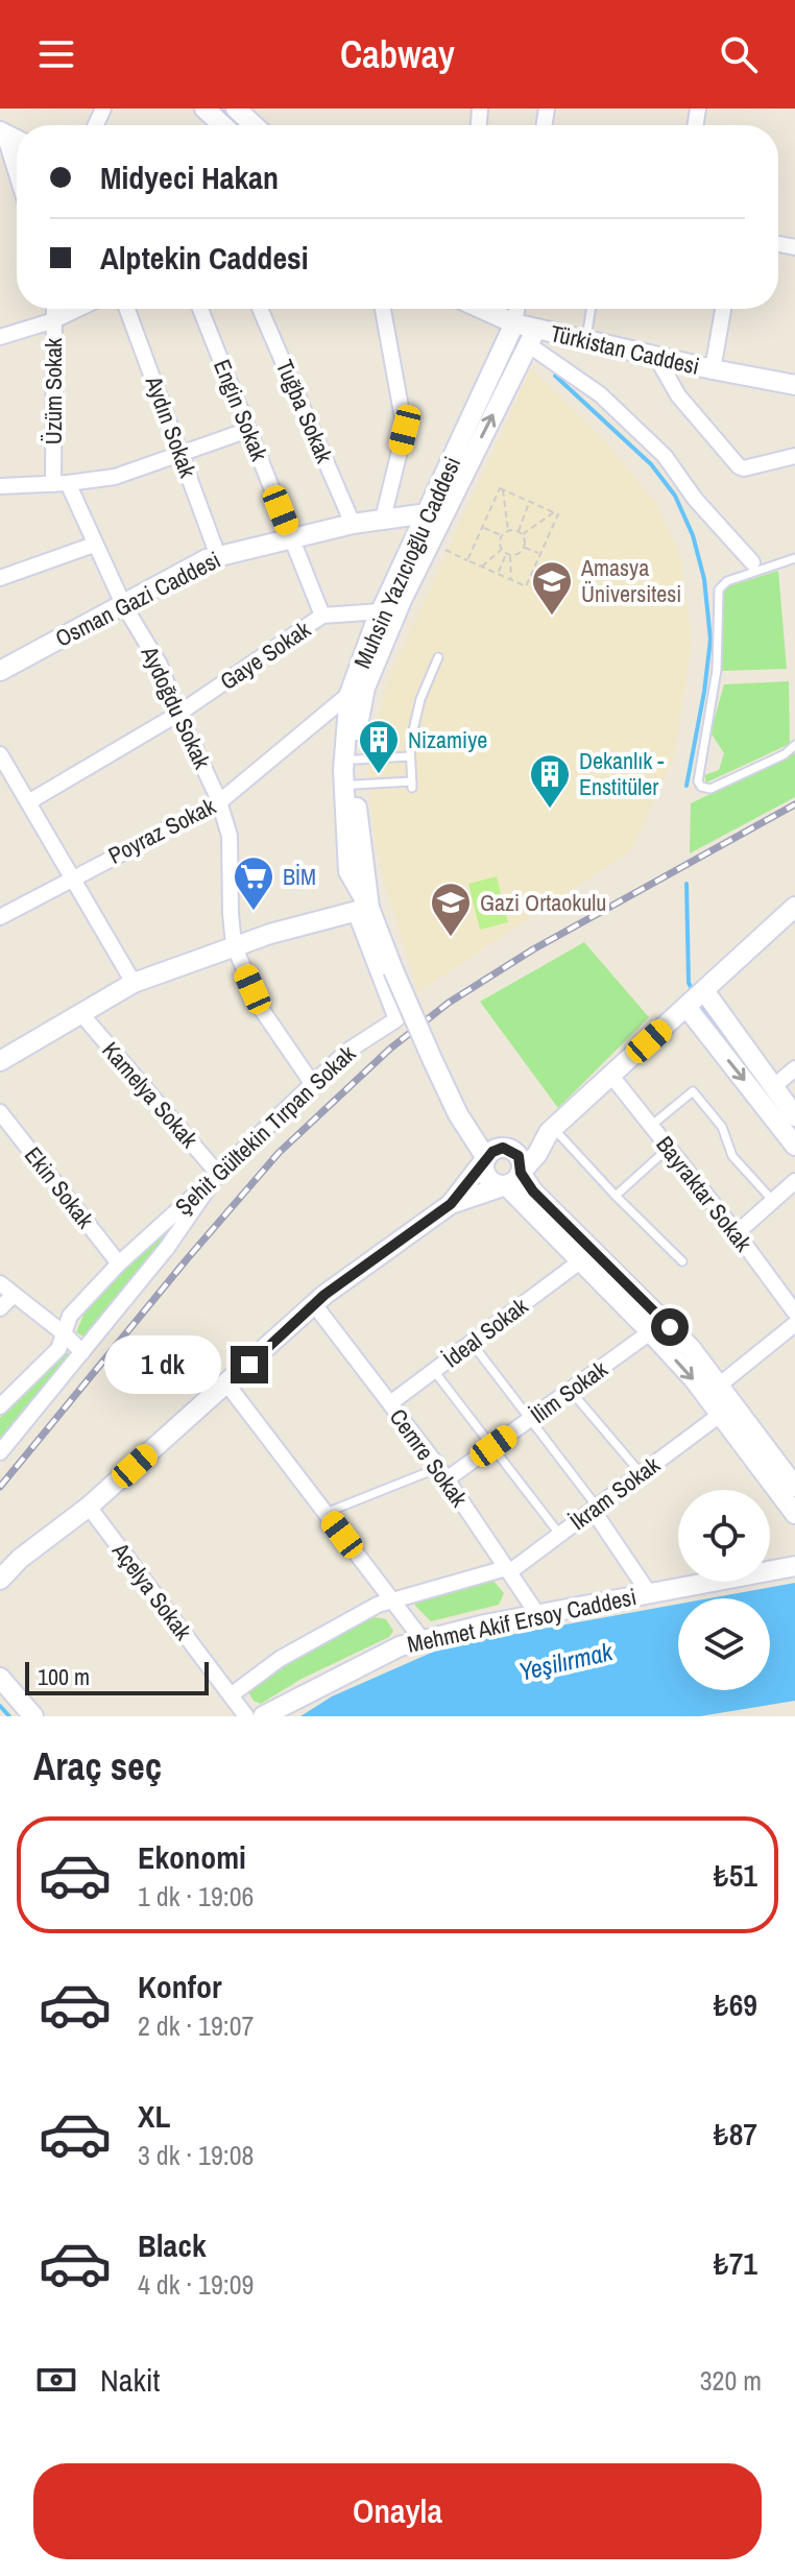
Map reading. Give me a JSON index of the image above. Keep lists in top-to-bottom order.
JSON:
{
  "streets": {
    "street": [
      "Türkistan Caddesi",
      "Üzüm Sokak",
      "Engin Sokak",
      "Tuğba Sokak",
      "Aydın Sokak",
      "Muhsin Yazıcıoğlu Caddesi",
      "Osman Gazi Caddesi",
      "Gaye Sokak",
      "Aydoğdu Sokak",
      "Poyraz Sokak",
      "Kamelya Sokak",
      "Şehit Gültekin Tırpan Sokak",
      "Ekin Sokak",
      "Bayraktar Sokak",
      "İdeal Sokak",
      "İlim Sokak",
      "Cemre Sokak",
      "İkram Sokak",
      "Açelya Sokak",
      "Mehmet Akif Ersoy Caddesi"
    ]
  },
  "crossings": [
    ["Türkistan Caddesi", "Muhsin Yazıcıoğlu Caddesi"],
    ["Üzüm Sokak", "Aydoğdu Sokak"],
    ["Engin Sokak", "Osman Gazi Caddesi"],
    ["Engin Sokak", "Gaye Sokak"],
    ["Tuğba Sokak", "Osman Gazi Caddesi"],
    ["Aydın Sokak", "Osman Gazi Caddesi"],
    ["Muhsin Yazıcıoğlu Caddesi", "Osman Gazi Caddesi"],
    ["Muhsin Yazıcıoğlu Caddesi", "Gaye Sokak"],
    ["Muhsin Yazıcıoğlu Caddesi", "Poyraz Sokak"],
    ["Muhsin Yazıcıoğlu Caddesi", "Şehit Gültekin Tırpan Sokak"],
    ["Osman Gazi Caddesi", "Aydoğdu Sokak"],
    ["Gaye Sokak", "Aydoğdu Sokak"],
    ["Aydoğdu Sokak", "Poyraz Sokak"],
    ["Aydoğdu Sokak", "Şehit Gültekin Tırpan Sokak"],
    ["Kamelya Sokak", "Şehit Gültekin Tırpan Sokak"],
    ["Şehit Gültekin Tırpan Sokak", "Ekin Sokak"],
    ["İdeal Sokak", "Cemre Sokak"],
    ["İlim Sokak", "Cemre Sokak"],
    ["Cemre Sokak", "İkram Sokak"],
    ["Cemre Sokak", "Mehmet Akif Ersoy Caddesi"]
  ],
  "water": ["Yeşilırmak"],
  "places": {
    "school or university": ["Amasya Üniversitesi", "Gazi Ortaokulu"],
    "building": ["Nizamiye", "Dekanlık - Enstitüler"],
    "supermarket": ["BİM"]
  },
  "scale_bar": "100 m",
  "page": {
    "header": "Cabway",
    "banner": ["Midyeci Hakan", "Alptekin Caddesi"],
    "bubble": "1 dk",
    "scale": "100 m",
    "heading": "Araç seç",
    "list": [
      {
        "name": "Ekonomi",
        "note": "1 dk · 19:06",
        "value": "₺51"
      },
      {
        "name": "Konfor",
        "note": "2 dk · 19:07",
        "value": "₺69"
      },
      {
        "name": "XL",
        "note": "3 dk · 19:08",
        "value": "₺87"
      },
      {
        "name": "Black",
        "note": "4 dk · 19:09",
        "value": "₺71"
      }
    ],
    "pay": ["Nakit", "320 m"],
    "buttons": "Onayla"
  }
}
